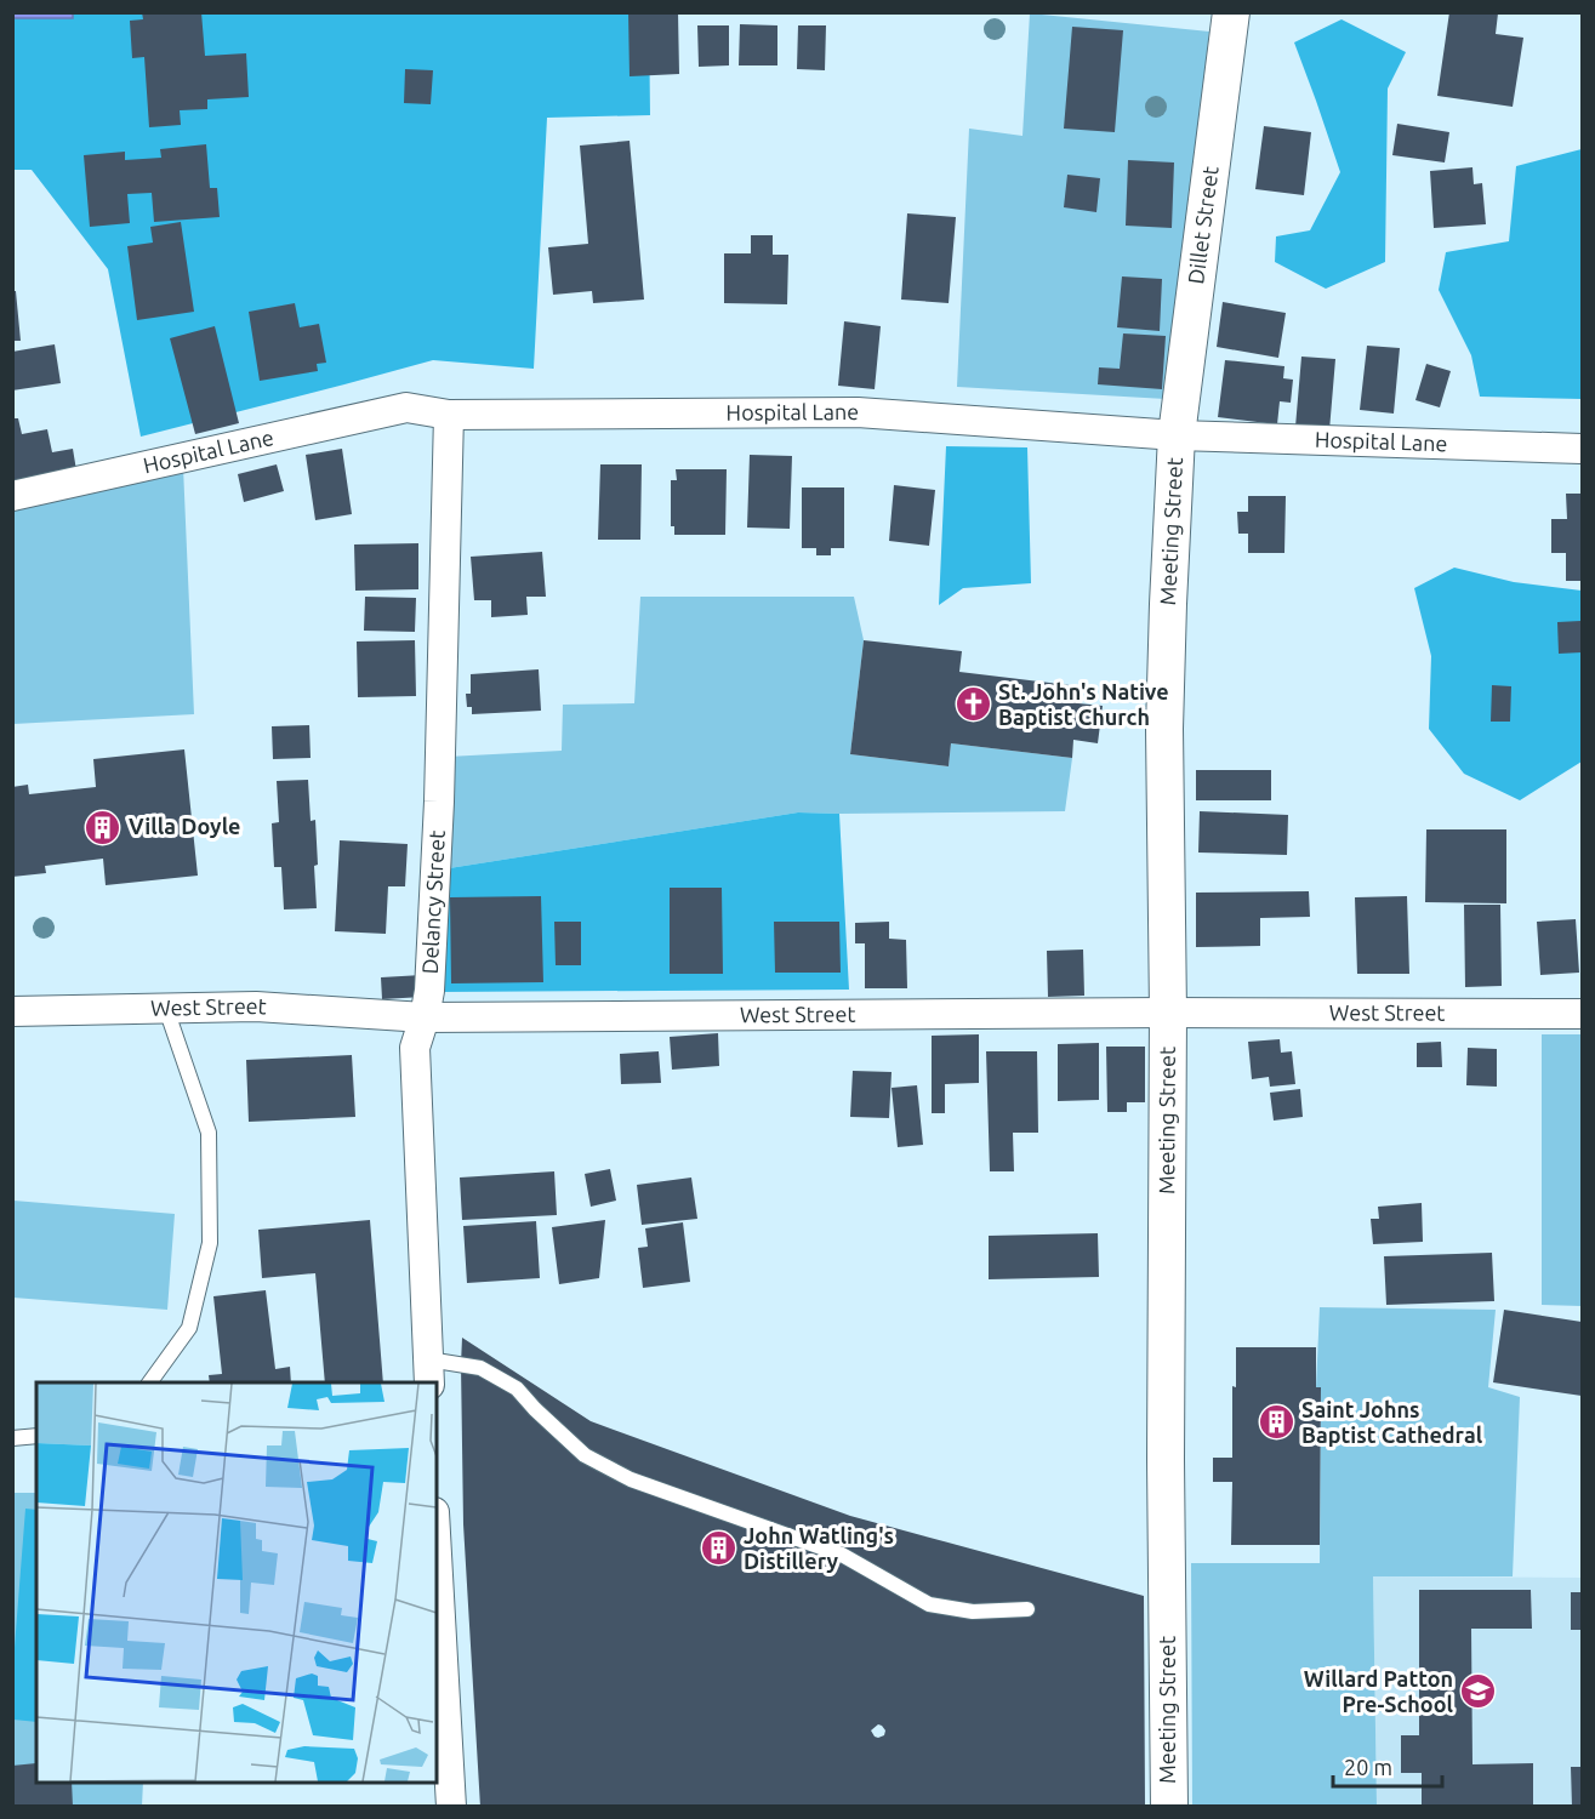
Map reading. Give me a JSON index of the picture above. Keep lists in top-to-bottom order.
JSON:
{
  "streets": {
    "street": [
      "Dillet Street",
      "Hospital Lane",
      "Meeting Street",
      "Delancy Street",
      "West Street"
    ]
  },
  "crossings": [
    ["Dillet Street", "Hospital Lane"],
    ["Dillet Street", "Meeting Street"],
    ["Hospital Lane", "Meeting Street"],
    ["Hospital Lane", "Delancy Street"],
    ["Meeting Street", "West Street"],
    ["Delancy Street", "West Street"]
  ],
  "places": {
    "church": ["St. John's Native Baptist Church"],
    "building": ["Villa Doyle", "Saint Johns Baptist Cathedral", "John Watling's Distillery"],
    "school or university": ["Willard Patton Pre-School"]
  },
  "scale_bar": "20 m"
}
